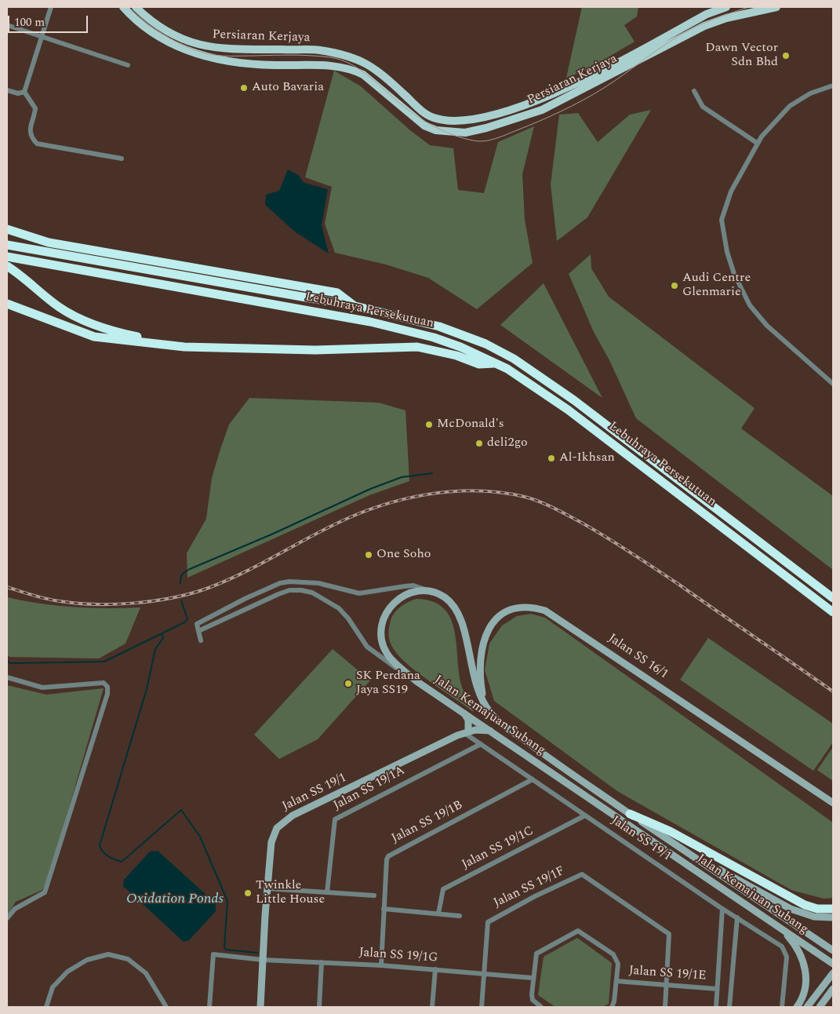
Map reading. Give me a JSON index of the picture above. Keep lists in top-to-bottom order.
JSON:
{
  "streets": {
    "highway": ["Lebuhraya Persekutuan"],
    "main road": [
      "Persiaran Kerjaya",
      "Jalan SS 16/1",
      "Jalan Kemajuan Subang",
      "Jalan SS 19/1"
    ],
    "street": [
      "Jalan SS 19/1A",
      "Jalan SS 19/1B",
      "Jalan SS 19/1C",
      "Jalan SS 19/1F",
      "Jalan SS 19/1G",
      "Jalan SS 19/1E"
    ]
  },
  "crossings": [
    ["Jalan SS 16/1", "Jalan Kemajuan Subang"],
    ["Jalan Kemajuan Subang", "Jalan SS 19/1"],
    ["Jalan SS 19/1A", "Jalan SS 19/1"],
    ["Jalan SS 19/1", "Jalan SS 19/1B"],
    ["Jalan SS 19/1", "Jalan SS 19/1C"],
    ["Jalan SS 19/1", "Jalan SS 19/1G"],
    ["Jalan SS 19/1B", "Jalan SS 19/1G"],
    ["Jalan SS 19/1F", "Jalan SS 19/1G"],
    ["Jalan SS 19/1F", "Jalan SS 19/1E"]
  ],
  "water": ["Oxidation Ponds"],
  "places": [
    "Dawn Vector Sdn Bhd",
    "Auto Bavaria",
    "Audi Centre Glenmarie",
    "McDonald's",
    "deli2go",
    "Al-Ikhsan",
    "One Soho",
    "SK Perdana Jaya SS19",
    "Twinkle Little House"
  ],
  "scale_bar": "100 m"
}
